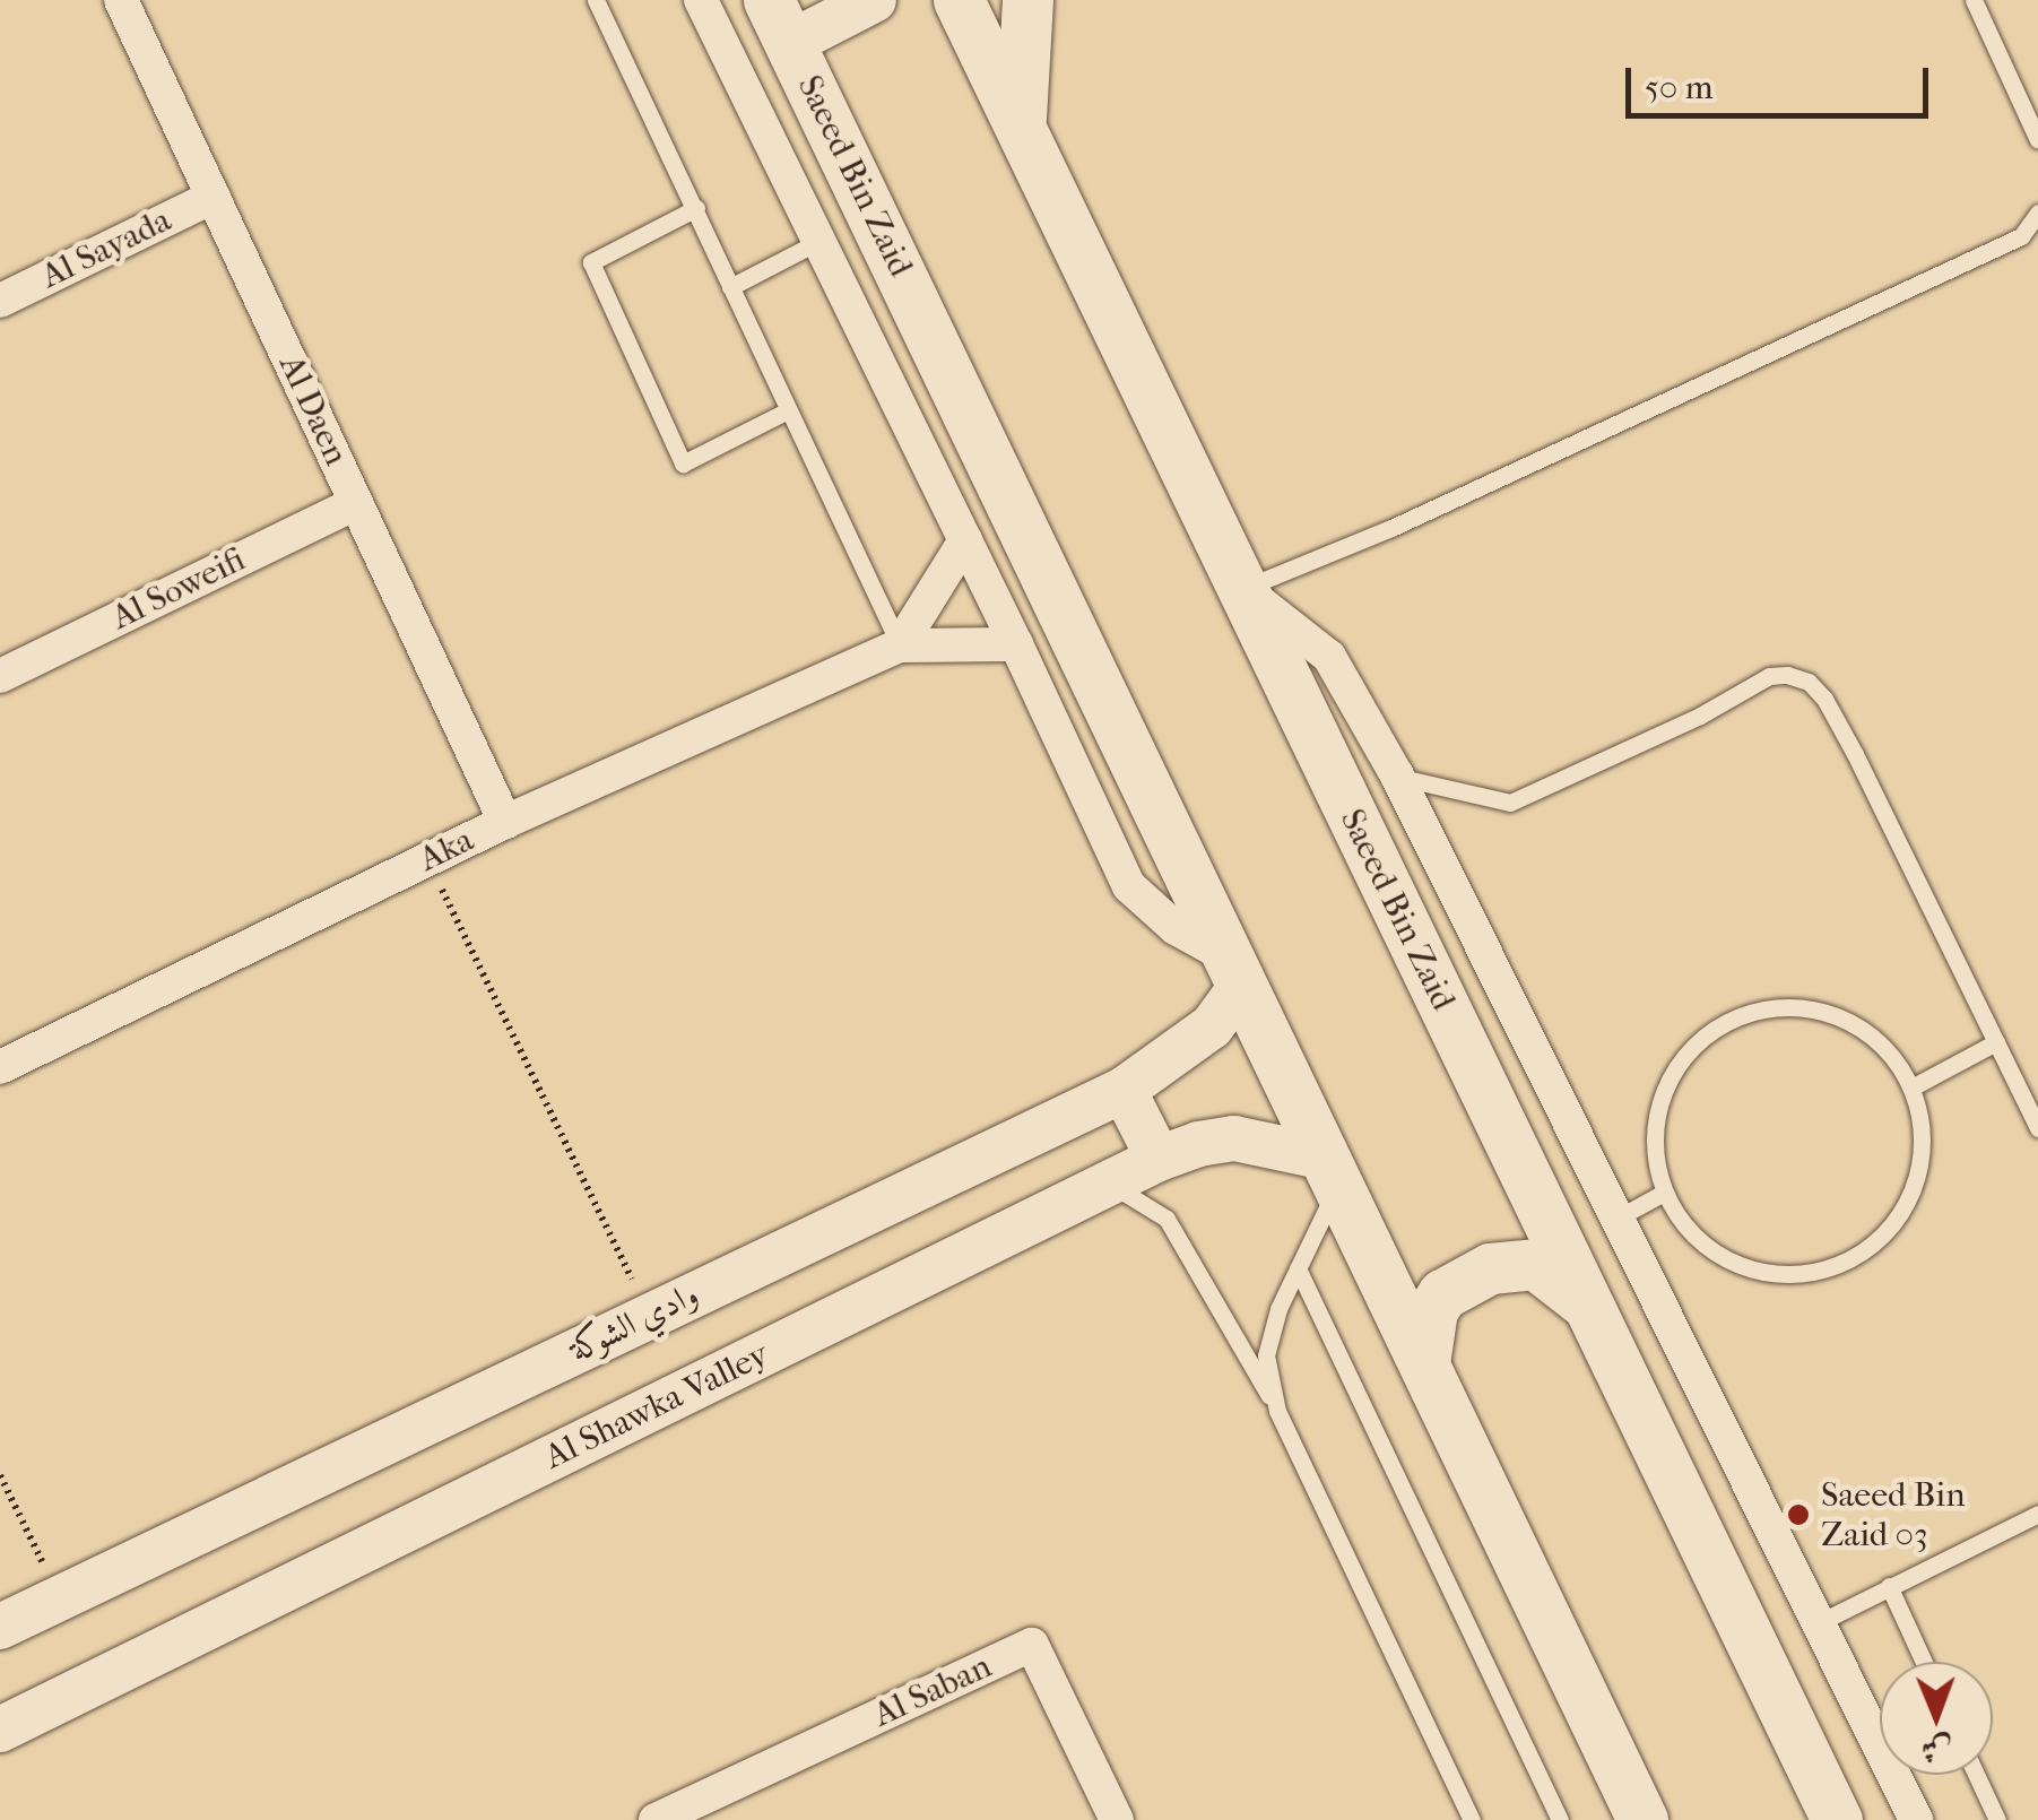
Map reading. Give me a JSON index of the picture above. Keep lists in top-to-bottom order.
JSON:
{
  "streets": {
    "main road": ["Saeed Bin Zaid"],
    "street": [
      "Al Sayada",
      "Al Daen",
      "Al Soweifi",
      "Aka",
      "وادي الشوكة",
      "Al Shawka Valley",
      "Al Saban"
    ]
  },
  "crossings": [
    ["Saeed Bin Zaid", "وادي الشوكة"],
    ["Saeed Bin Zaid", "Al Shawka Valley"],
    ["Al Sayada", "Al Daen"],
    ["Al Daen", "Al Soweifi"],
    ["Al Daen", "Aka"]
  ],
  "places": ["Saeed Bin Zaid 03"],
  "scale_bar": "50 m",
  "north": "bottom"
}
